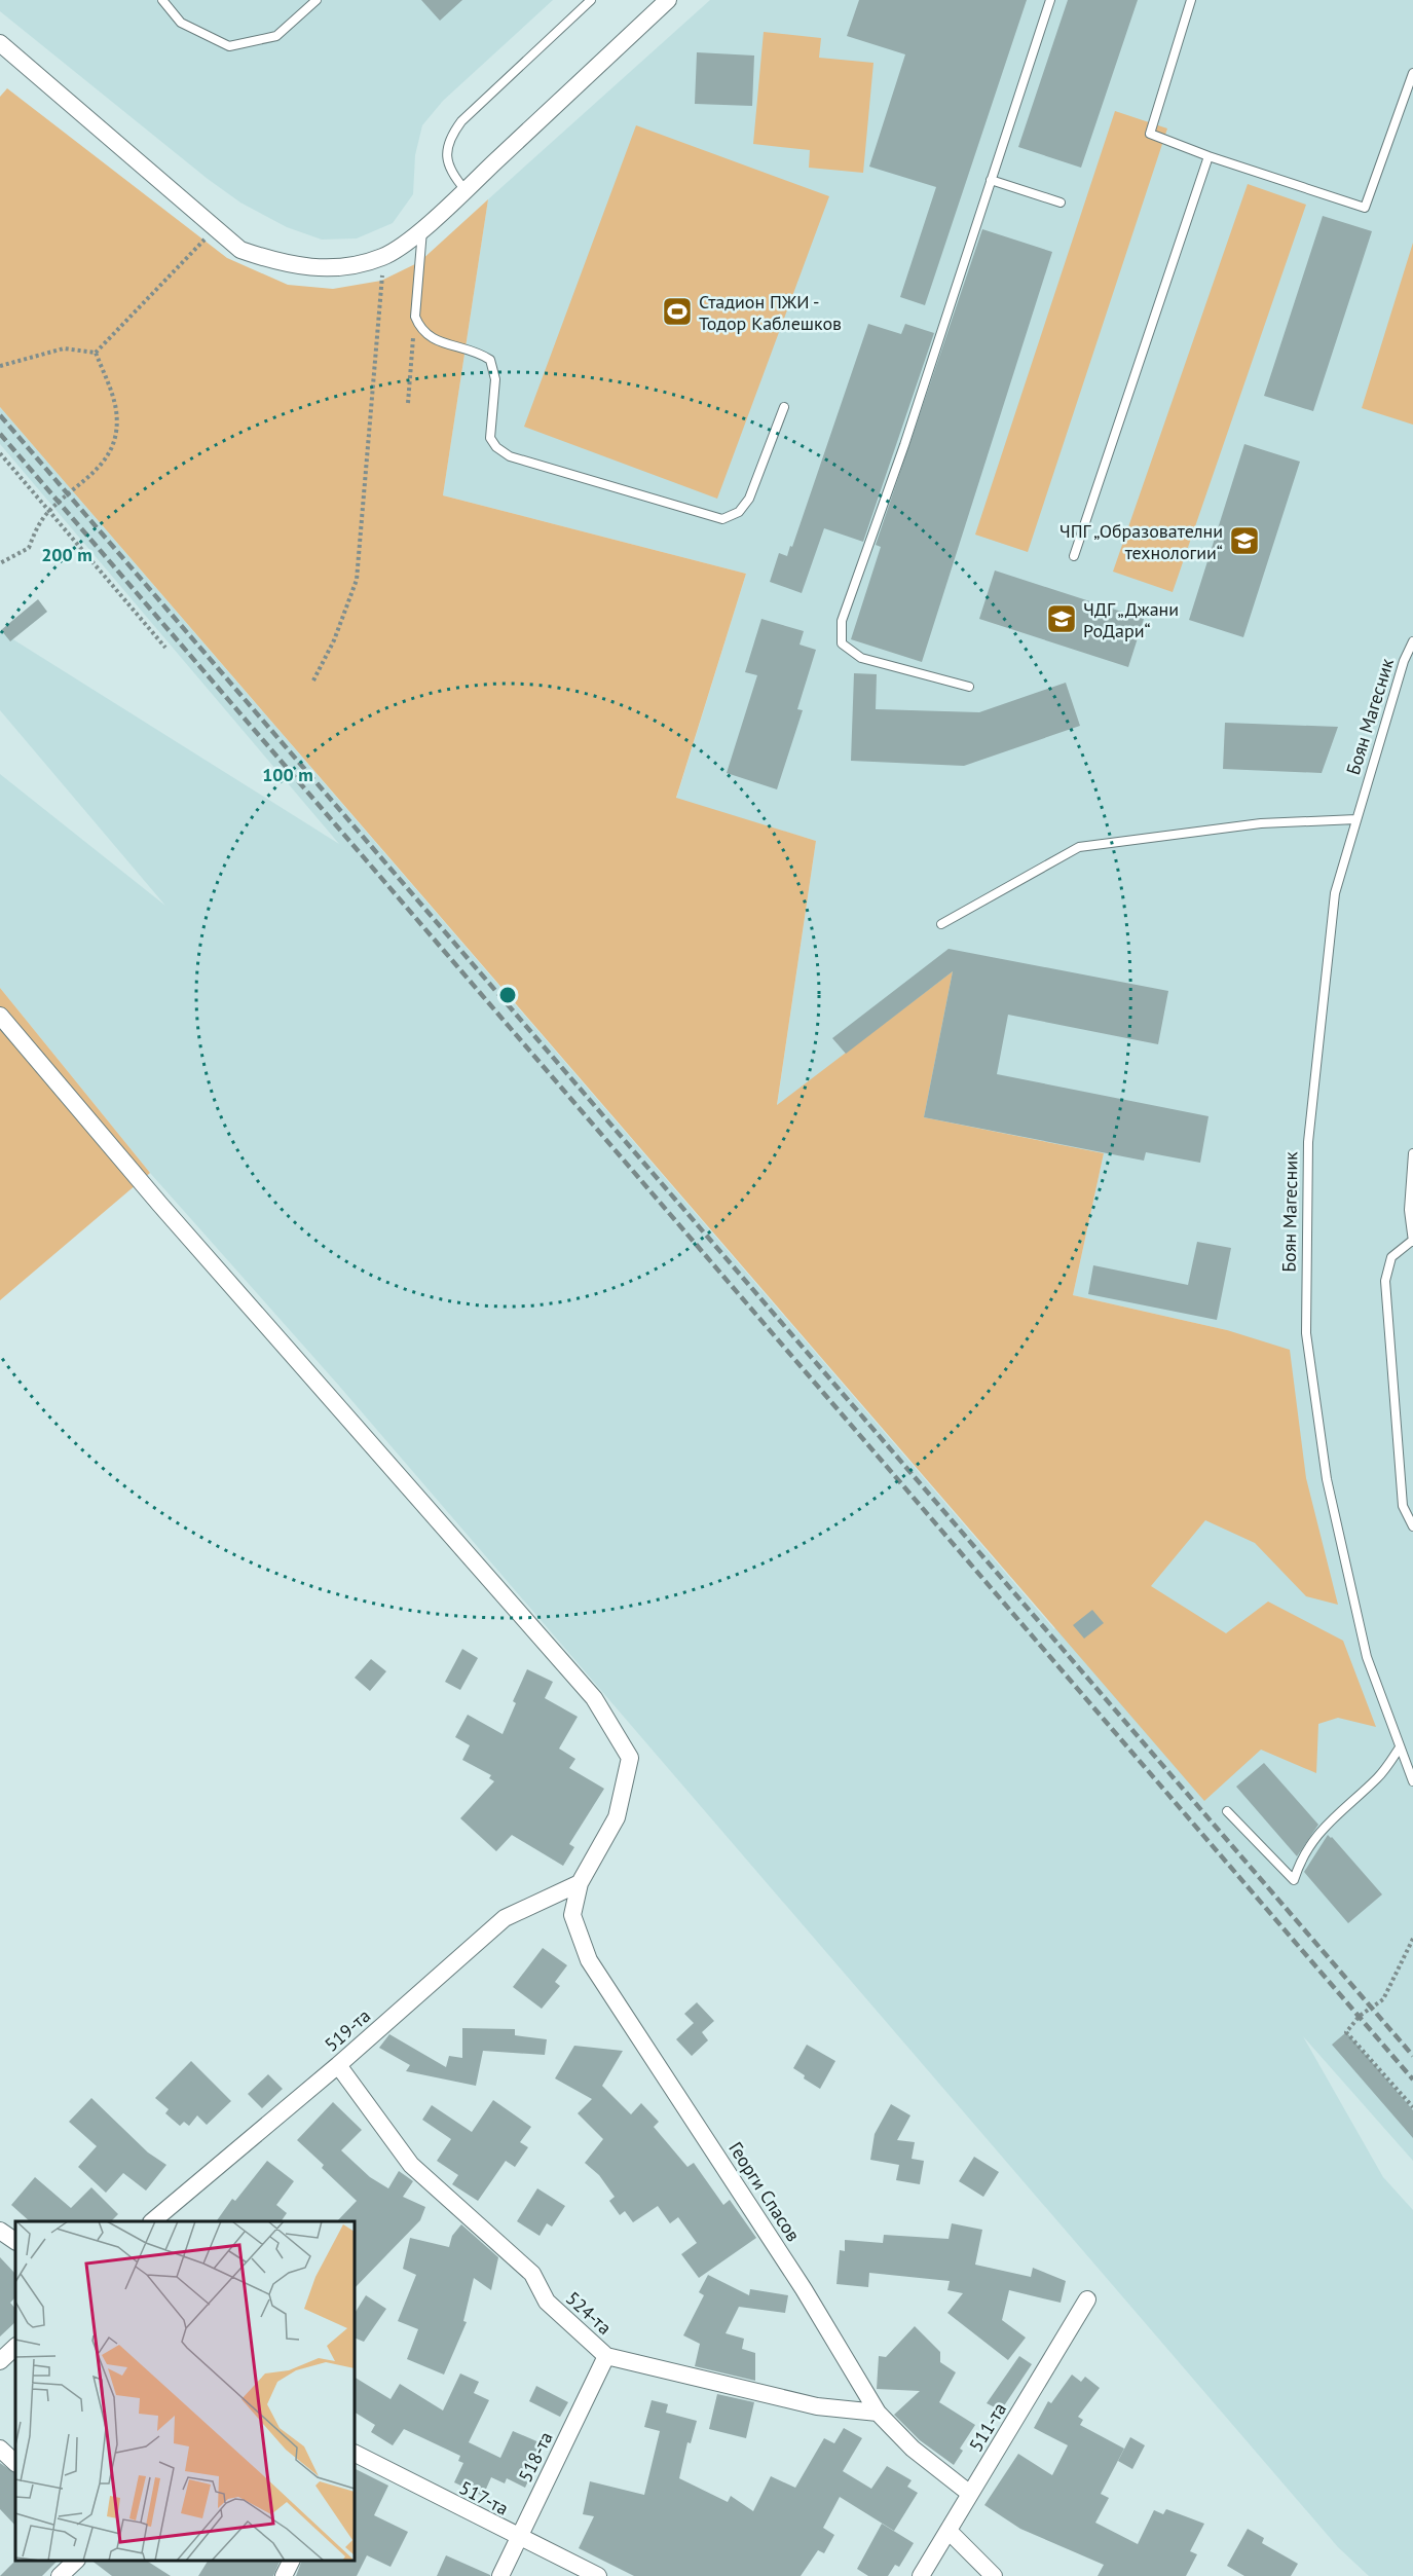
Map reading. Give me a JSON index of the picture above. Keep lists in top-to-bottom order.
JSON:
{
  "streets": {
    "street": [
      "519-та",
      "Георги Спасов",
      "524-та",
      "511-та",
      "518-та",
      "517-та"
    ],
    "lane": ["Боян Магесник"]
  },
  "crossings": [
    ["519-та", "Георги Спасов"],
    ["519-та", "524-та"],
    ["Георги Спасов", "524-та"],
    ["Георги Спасов", "511-та"],
    ["524-та", "518-та"],
    ["518-та", "517-та"]
  ],
  "places": {
    "sports": ["Стадион ПЖИ - Тодор Каблешков"],
    "school or university": ["ЧПГ „Образователни технологии“", "ЧДГ „Джани РоДари“"]
  },
  "rings": ["200 m", "100 m"]
}
